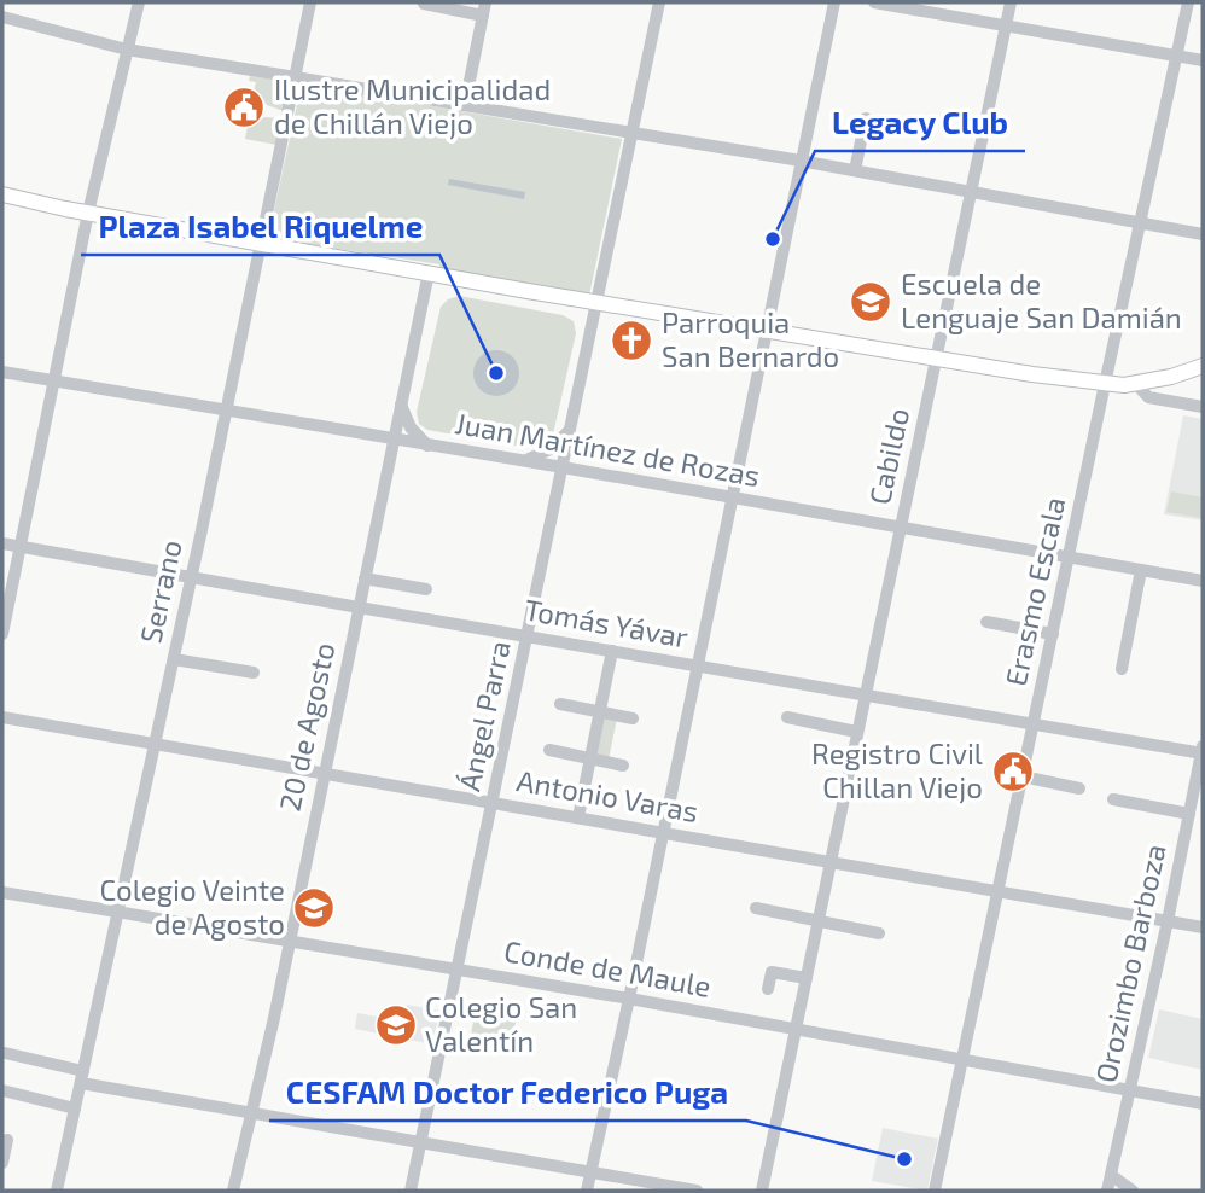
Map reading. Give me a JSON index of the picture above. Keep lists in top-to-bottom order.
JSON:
{
  "streets": {
    "street": [
      "Juan Martínez de Rozas",
      "Cabildo",
      "Serrano",
      "Erasmo Escala",
      "Tomás Yávar",
      "Ángel Parra",
      "20 de Agosto",
      "Antonio Varas",
      "Orozimbo Barboza",
      "Conde de Maule"
    ]
  },
  "crossings": [
    ["Juan Martínez de Rozas", "Cabildo"],
    ["Juan Martínez de Rozas", "Serrano"],
    ["Juan Martínez de Rozas", "Erasmo Escala"],
    ["Juan Martínez de Rozas", "Ángel Parra"],
    ["Juan Martínez de Rozas", "20 de Agosto"],
    ["Cabildo", "Tomás Yávar"],
    ["Cabildo", "Antonio Varas"],
    ["Cabildo", "Conde de Maule"],
    ["Serrano", "Tomás Yávar"],
    ["Serrano", "Antonio Varas"],
    ["Serrano", "Conde de Maule"],
    ["Erasmo Escala", "Tomás Yávar"],
    ["Erasmo Escala", "Antonio Varas"],
    ["Erasmo Escala", "Conde de Maule"],
    ["Tomás Yávar", "Ángel Parra"],
    ["Tomás Yávar", "20 de Agosto"],
    ["Tomás Yávar", "Orozimbo Barboza"],
    ["Ángel Parra", "Antonio Varas"],
    ["Ángel Parra", "Conde de Maule"],
    ["20 de Agosto", "Antonio Varas"],
    ["20 de Agosto", "Conde de Maule"],
    ["Antonio Varas", "Orozimbo Barboza"],
    ["Orozimbo Barboza", "Conde de Maule"]
  ],
  "places": {
    "public building": ["Ilustre Municipalidad de Chillán Viejo", "Registro Civil Chillan Viejo"],
    "other": ["Legacy Club", "Plaza Isabel Riquelme", "CESFAM Doctor Federico Puga"],
    "school or university": ["Escuela de Lenguaje San Damián", "Colegio Veinte de Agosto", "Colegio San Valentín"],
    "church": ["Parroquia San Bernardo"]
  }
}
